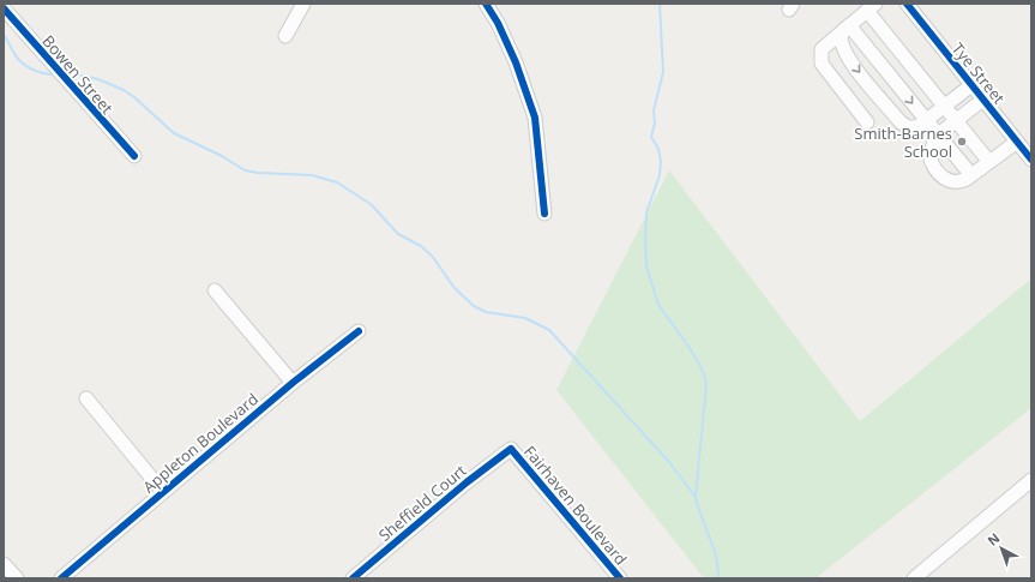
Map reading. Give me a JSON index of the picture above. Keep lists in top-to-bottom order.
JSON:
{
  "streets": {
    "street": [
      "Tye Street",
      "Bowen Street",
      "Appleton Boulevard",
      "Sheffield Court",
      "Fairhaven Boulevard"
    ]
  },
  "crossings": [
    ["Sheffield Court", "Fairhaven Boulevard"]
  ],
  "places": ["Smith-Barnes School"],
  "north": "top left"
}
